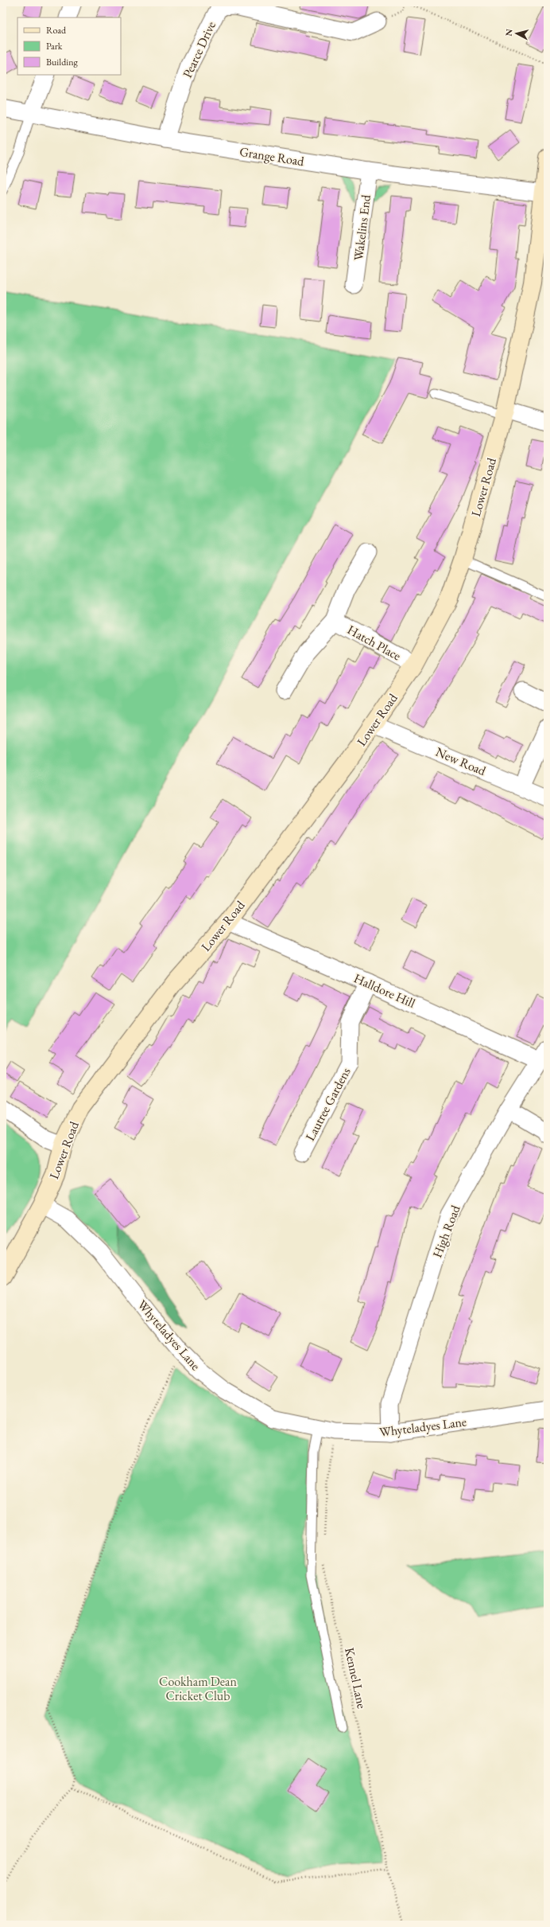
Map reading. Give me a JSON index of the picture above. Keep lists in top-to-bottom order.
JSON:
{
  "streets": {
    "street": [
      "Pearce Drive",
      "Grange Road",
      "Wakelins End",
      "Lower Road",
      "Hatch Place",
      "New Road",
      "Halldore Hill",
      "Lautree Gardens",
      "High Road",
      "Whyteladyes Lane"
    ],
    "path": ["Kennel Lane"]
  },
  "crossings": [
    ["Pearce Drive", "Grange Road"],
    ["Grange Road", "Wakelins End"],
    ["Grange Road", "Lower Road"],
    ["Lower Road", "Hatch Place"],
    ["Lower Road", "New Road"],
    ["Lower Road", "Halldore Hill"],
    ["Lower Road", "Whyteladyes Lane"],
    ["Halldore Hill", "Lautree Gardens"],
    ["Halldore Hill", "High Road"],
    ["High Road", "Whyteladyes Lane"]
  ],
  "parks": ["Cookham Dean Cricket Club"],
  "legend": ["Road", "Park", "Building"],
  "north": "left"
}
